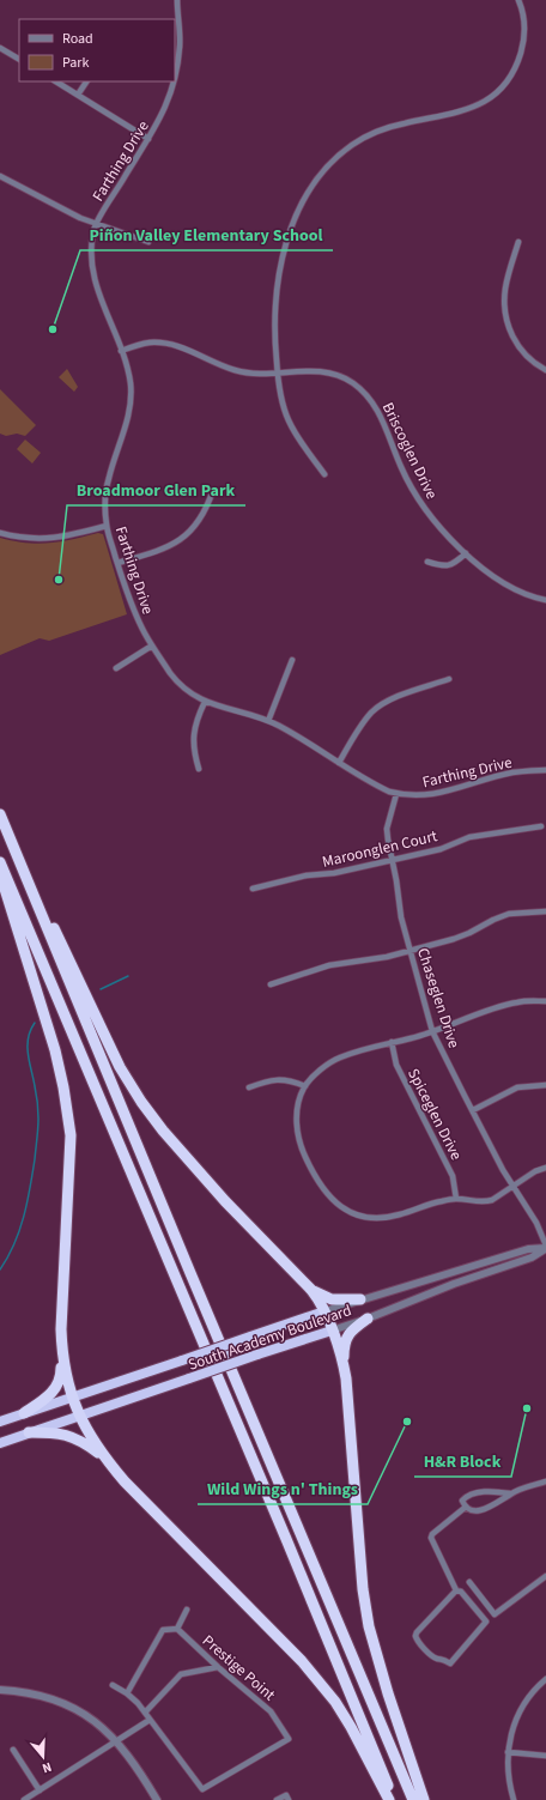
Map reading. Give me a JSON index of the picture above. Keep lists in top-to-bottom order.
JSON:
{
  "streets": {
    "highway": ["South Academy Boulevard"],
    "street": [
      "Farthing Drive",
      "Briscoglen Drive",
      "Maroonglen Court",
      "Chaseglen Drive",
      "Spiceglen Drive",
      "Prestige Point"
    ]
  },
  "crossings": [
    ["Farthing Drive", "Briscoglen Drive"],
    ["Farthing Drive", "Chaseglen Drive"],
    ["Maroonglen Court", "Chaseglen Drive"],
    ["Chaseglen Drive", "South Academy Boulevard"]
  ],
  "places": [
    "Piñon Valley Elementary School",
    "Broadmoor Glen Park",
    "H&R Block",
    "Wild Wings n' Things"
  ],
  "legend": ["Road", "Park"],
  "north": "bottom"
}
